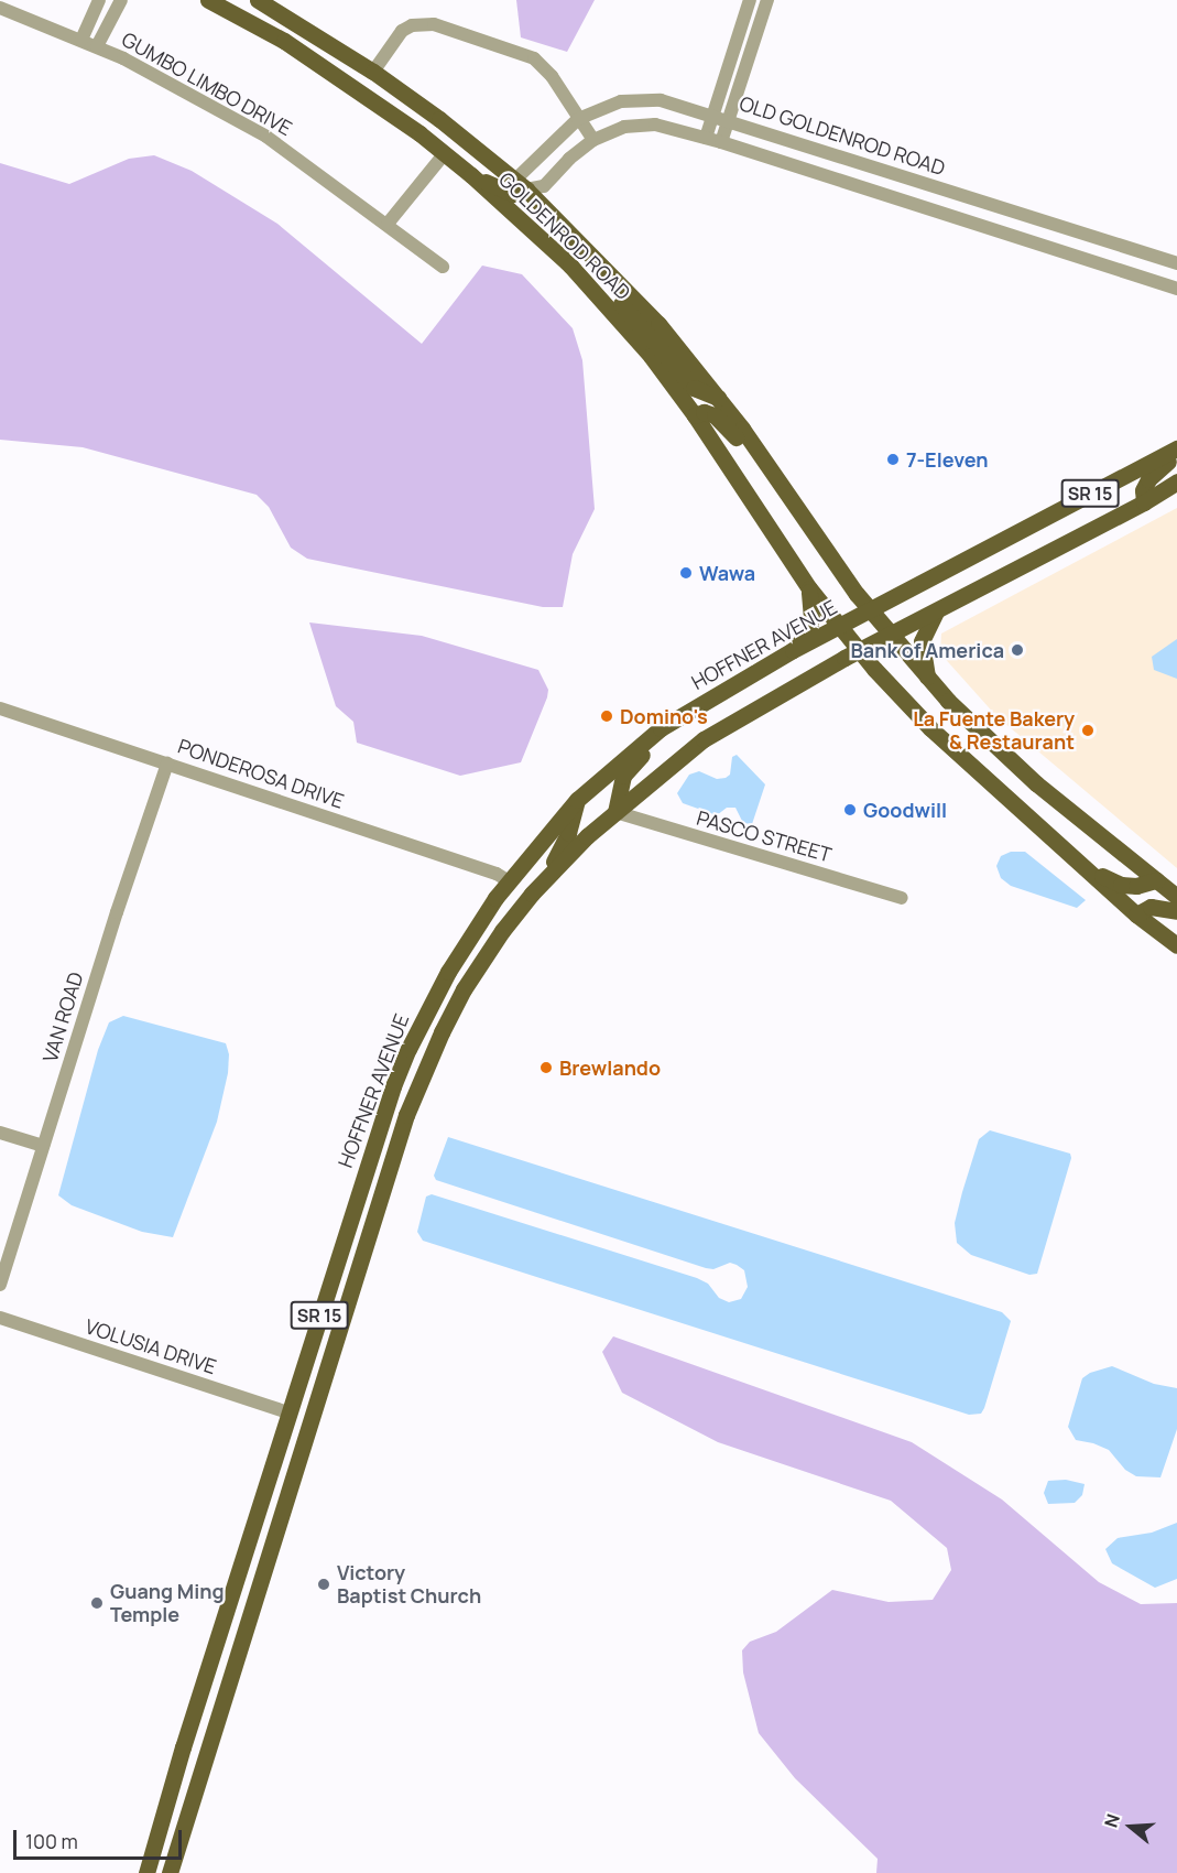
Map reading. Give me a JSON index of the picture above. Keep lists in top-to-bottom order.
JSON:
{
  "streets": {
    "main road": ["GOLDENROD ROAD", "SR 15", "HOFFNER AVENUE"],
    "street": [
      "GUMBO LIMBO DRIVE",
      "OLD GOLDENROD ROAD",
      "PONDEROSA DRIVE",
      "PASCO STREET",
      "VAN ROAD",
      "VOLUSIA DRIVE"
    ]
  },
  "crossings": [
    ["OLD GOLDENROD ROAD", "GOLDENROD ROAD"],
    ["GOLDENROD ROAD", "HOFFNER AVENUE"],
    ["HOFFNER AVENUE", "PONDEROSA DRIVE"],
    ["HOFFNER AVENUE", "PASCO STREET"],
    ["HOFFNER AVENUE", "VOLUSIA DRIVE"],
    ["PONDEROSA DRIVE", "VAN ROAD"]
  ],
  "places": [
    "7-Eleven",
    "Wawa",
    "Bank of America",
    "Domino's",
    "La Fuente Bakery & Restaurant",
    "Goodwill",
    "Brewlando",
    "Victory Baptist Church",
    "Guang Ming Temple"
  ],
  "scale_bar": "100 m",
  "north": "left"
}
